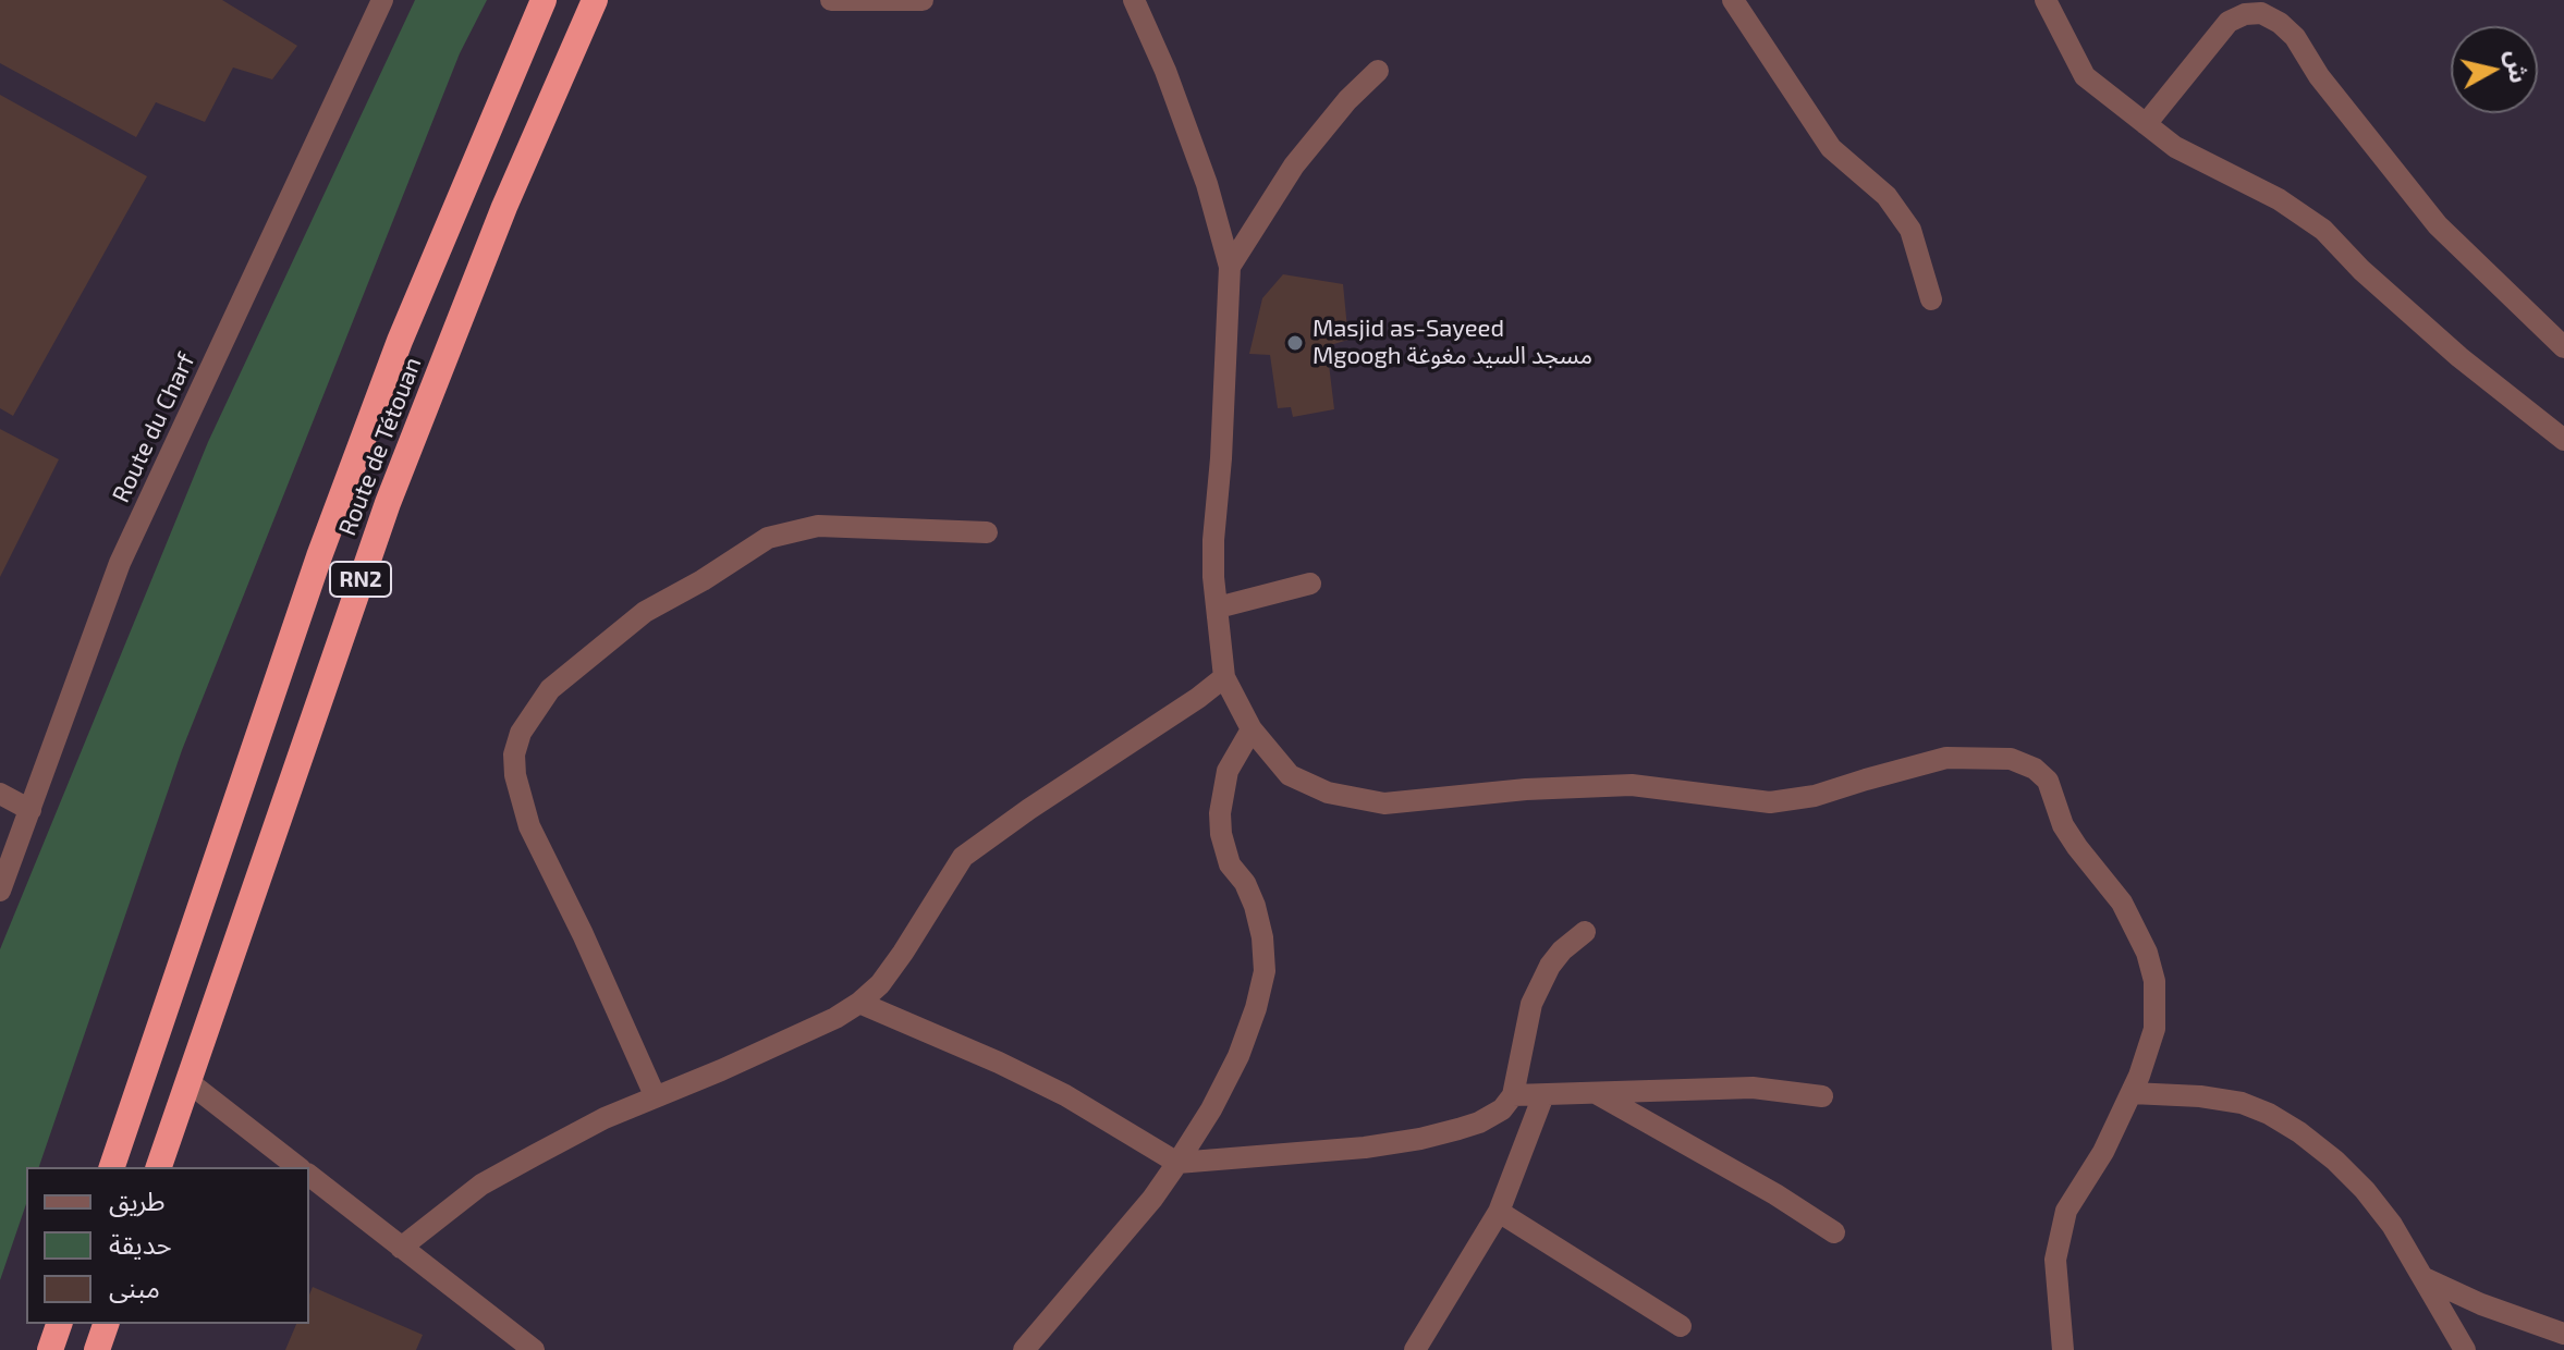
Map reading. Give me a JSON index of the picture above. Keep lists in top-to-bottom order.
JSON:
{
  "streets": {
    "highway": ["Route de Tétouan", "RN2"],
    "street": ["Route du Charf"]
  },
  "places": ["Masjid as-Sayeed Mgoogh مسجد السيد مغوغة"],
  "legend": ["طريق", "حديقة", "مبنى"],
  "north": "right"
}
